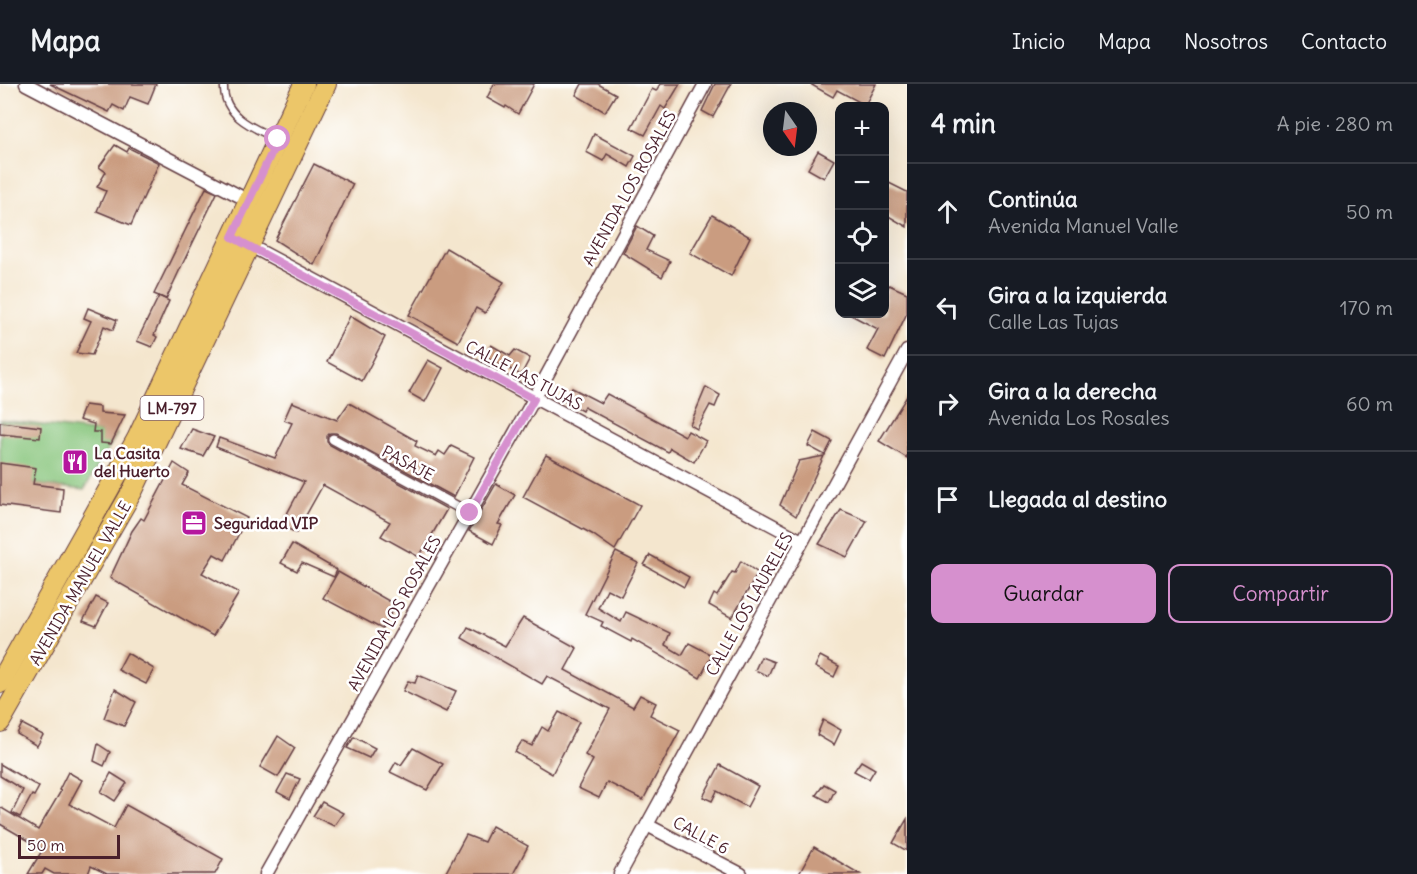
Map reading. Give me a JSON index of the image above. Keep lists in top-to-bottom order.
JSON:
{
  "streets": {
    "main road": ["LM-797", "AVENIDA MANUEL VALLE"],
    "street": [
      "AVENIDA LOS ROSALES",
      "CALLE LAS TUJAS",
      "PASAJE",
      "CALLE LOS LAURELES",
      "CALLE 6"
    ]
  },
  "crossings": [
    ["AVENIDA LOS ROSALES", "CALLE LAS TUJAS"],
    ["AVENIDA LOS ROSALES", "PASAJE"],
    ["CALLE LAS TUJAS", "AVENIDA MANUEL VALLE"],
    ["CALLE LAS TUJAS", "CALLE LOS LAURELES"],
    ["CALLE LOS LAURELES", "CALLE 6"]
  ],
  "places": {
    "restaurant": ["La Casita del Huerto"],
    "office": ["Seguridad VIP"]
  },
  "scale_bar": "50 m",
  "north": "bottom",
  "page": {
    "header": "Mapa",
    "nav": [
      "Inicio",
      "Mapa",
      "Nosotros",
      "Contacto"
    ],
    "heading": ["4 min", "A pie · 280 m"],
    "map_buttons": ["+", "−"],
    "list": [
      ["Continúa", "Avenida Manuel Valle", "50 m"],
      ["Gira a la izquierda", "Calle Las Tujas", "170 m"],
      ["Gira a la derecha", "Avenida Los Rosales", "60 m"],
      "Llegada al destino"
    ],
    "buttons": ["Guardar", "Compartir"],
    "scale": "50 m"
  }
}
